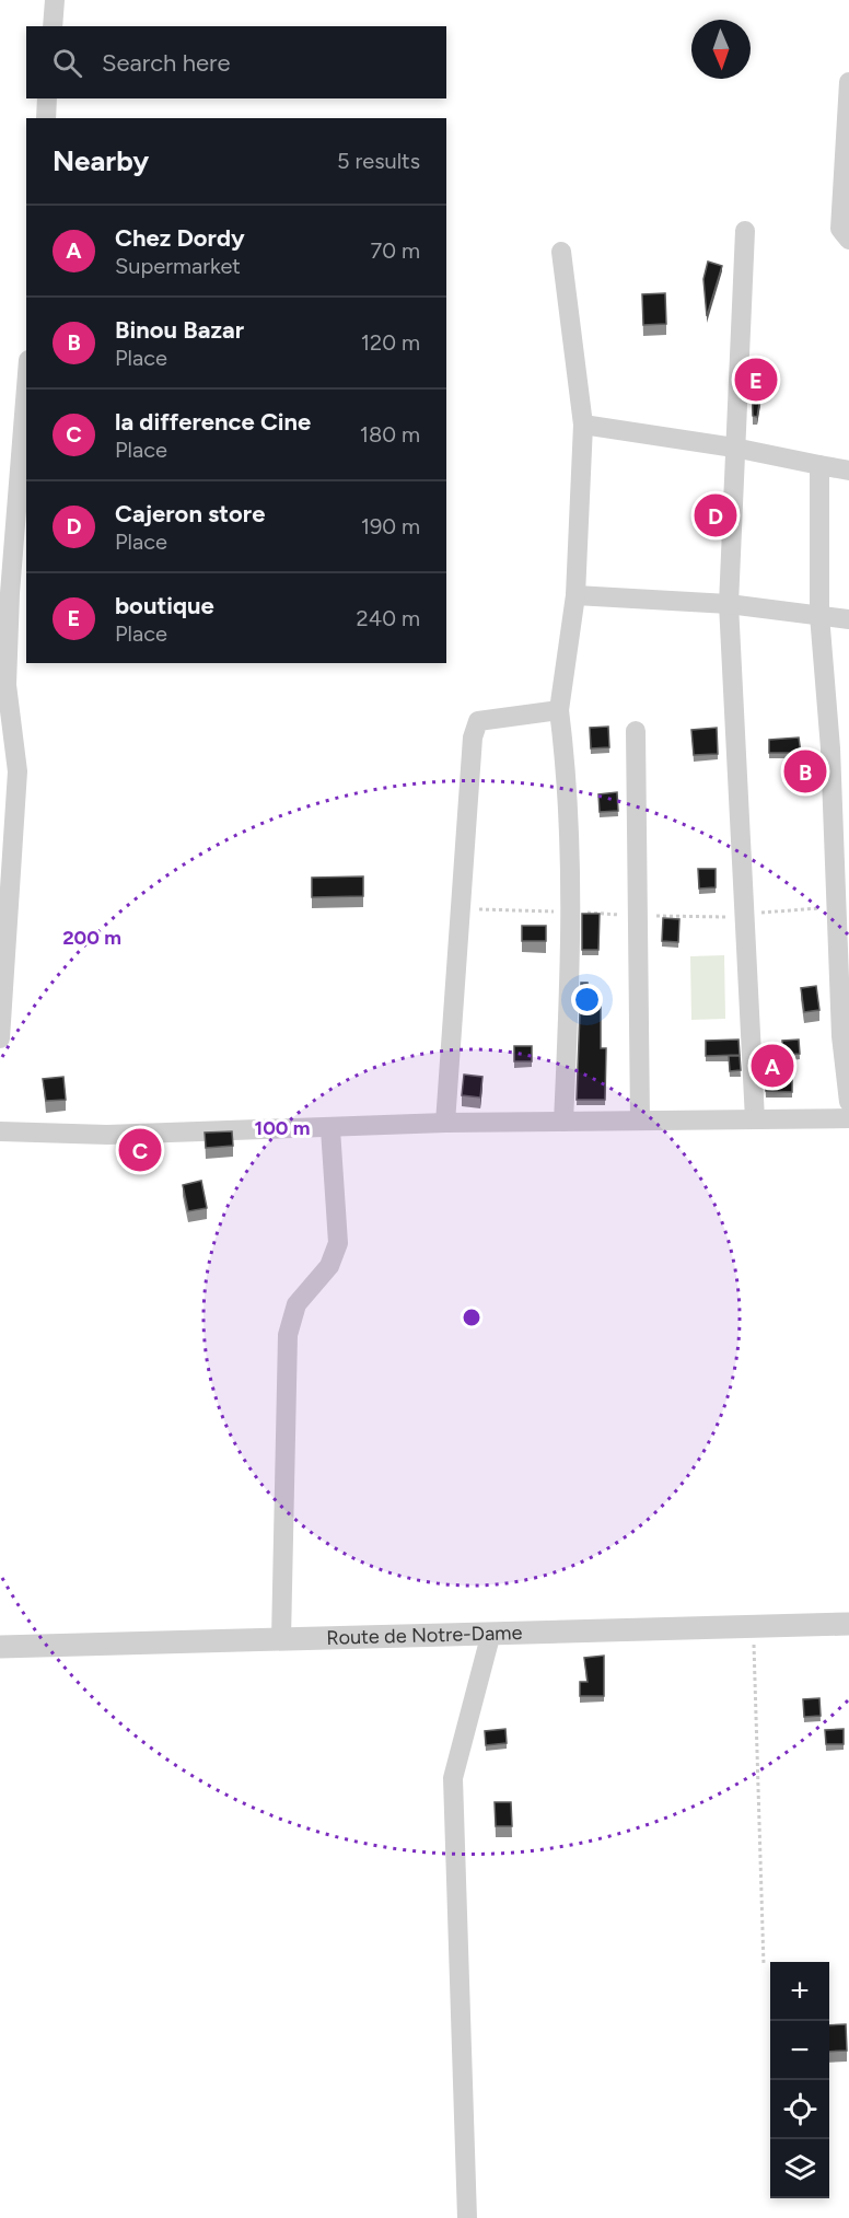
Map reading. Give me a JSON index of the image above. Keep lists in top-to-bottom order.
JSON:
{
  "streets": {
    "street": ["Route de Notre-Dame"]
  },
  "north": "bottom",
  "page": {
    "search": "Search here",
    "heading": ["Nearby", "5 results"],
    "list": [
      {
        "mark": "A",
        "name": "Chez Dordy",
        "note": "Supermarket",
        "value": "70 m"
      },
      {
        "mark": "B",
        "name": "Binou Bazar",
        "note": "Place",
        "value": "120 m"
      },
      {
        "mark": "C",
        "name": "la difference Cine",
        "note": "Place",
        "value": "180 m"
      },
      {
        "mark": "D",
        "name": "Cajeron store",
        "note": "Place",
        "value": "190 m"
      },
      {
        "mark": "E",
        "name": "boutique",
        "note": "Place",
        "value": "240 m"
      }
    ],
    "pins": [
      "E",
      "D",
      "B",
      "A",
      "C"
    ],
    "map_buttons": ["+", "−"]
  },
  "rings": ["200 m", "100 m"]
}
